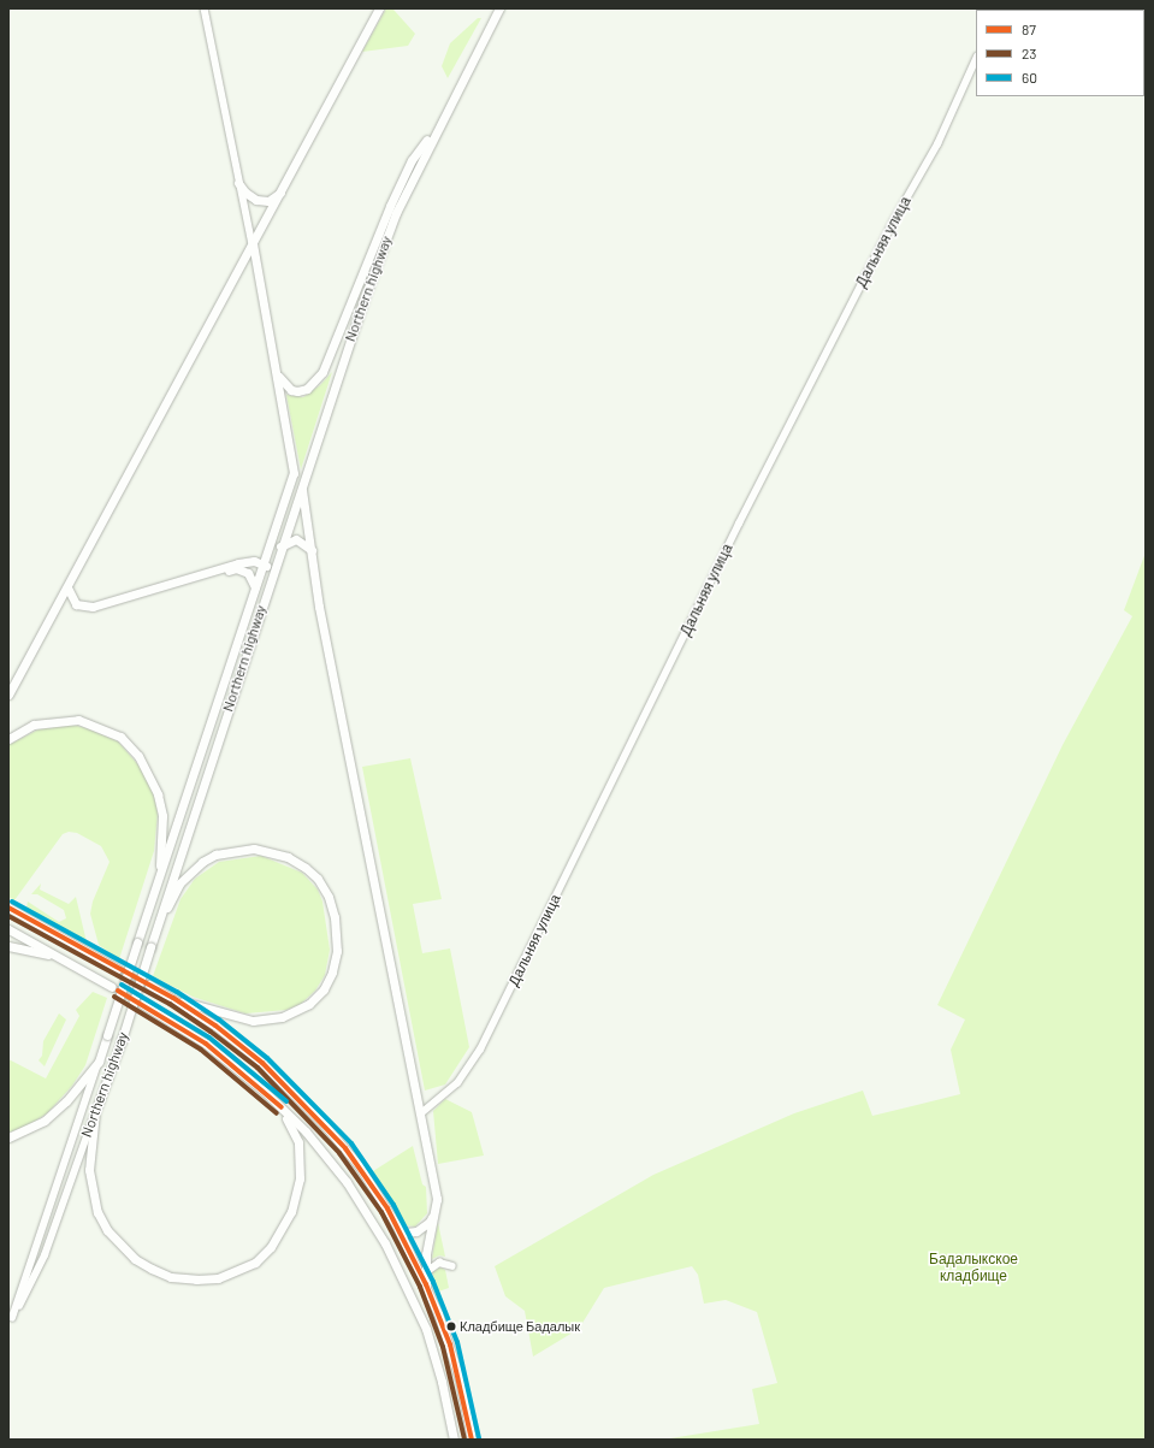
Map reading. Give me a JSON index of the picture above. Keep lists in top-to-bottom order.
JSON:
{
  "streets": {
    "main road": ["Northern highway"],
    "street": ["Дальняя улица"]
  },
  "parks": ["Бадалыкское кладбище"],
  "places": ["Кладбище Бадалык"],
  "lines": ["transit line 60", "transit line 87", "transit line 23"],
  "legend": ["87", "23", "60"]
}
